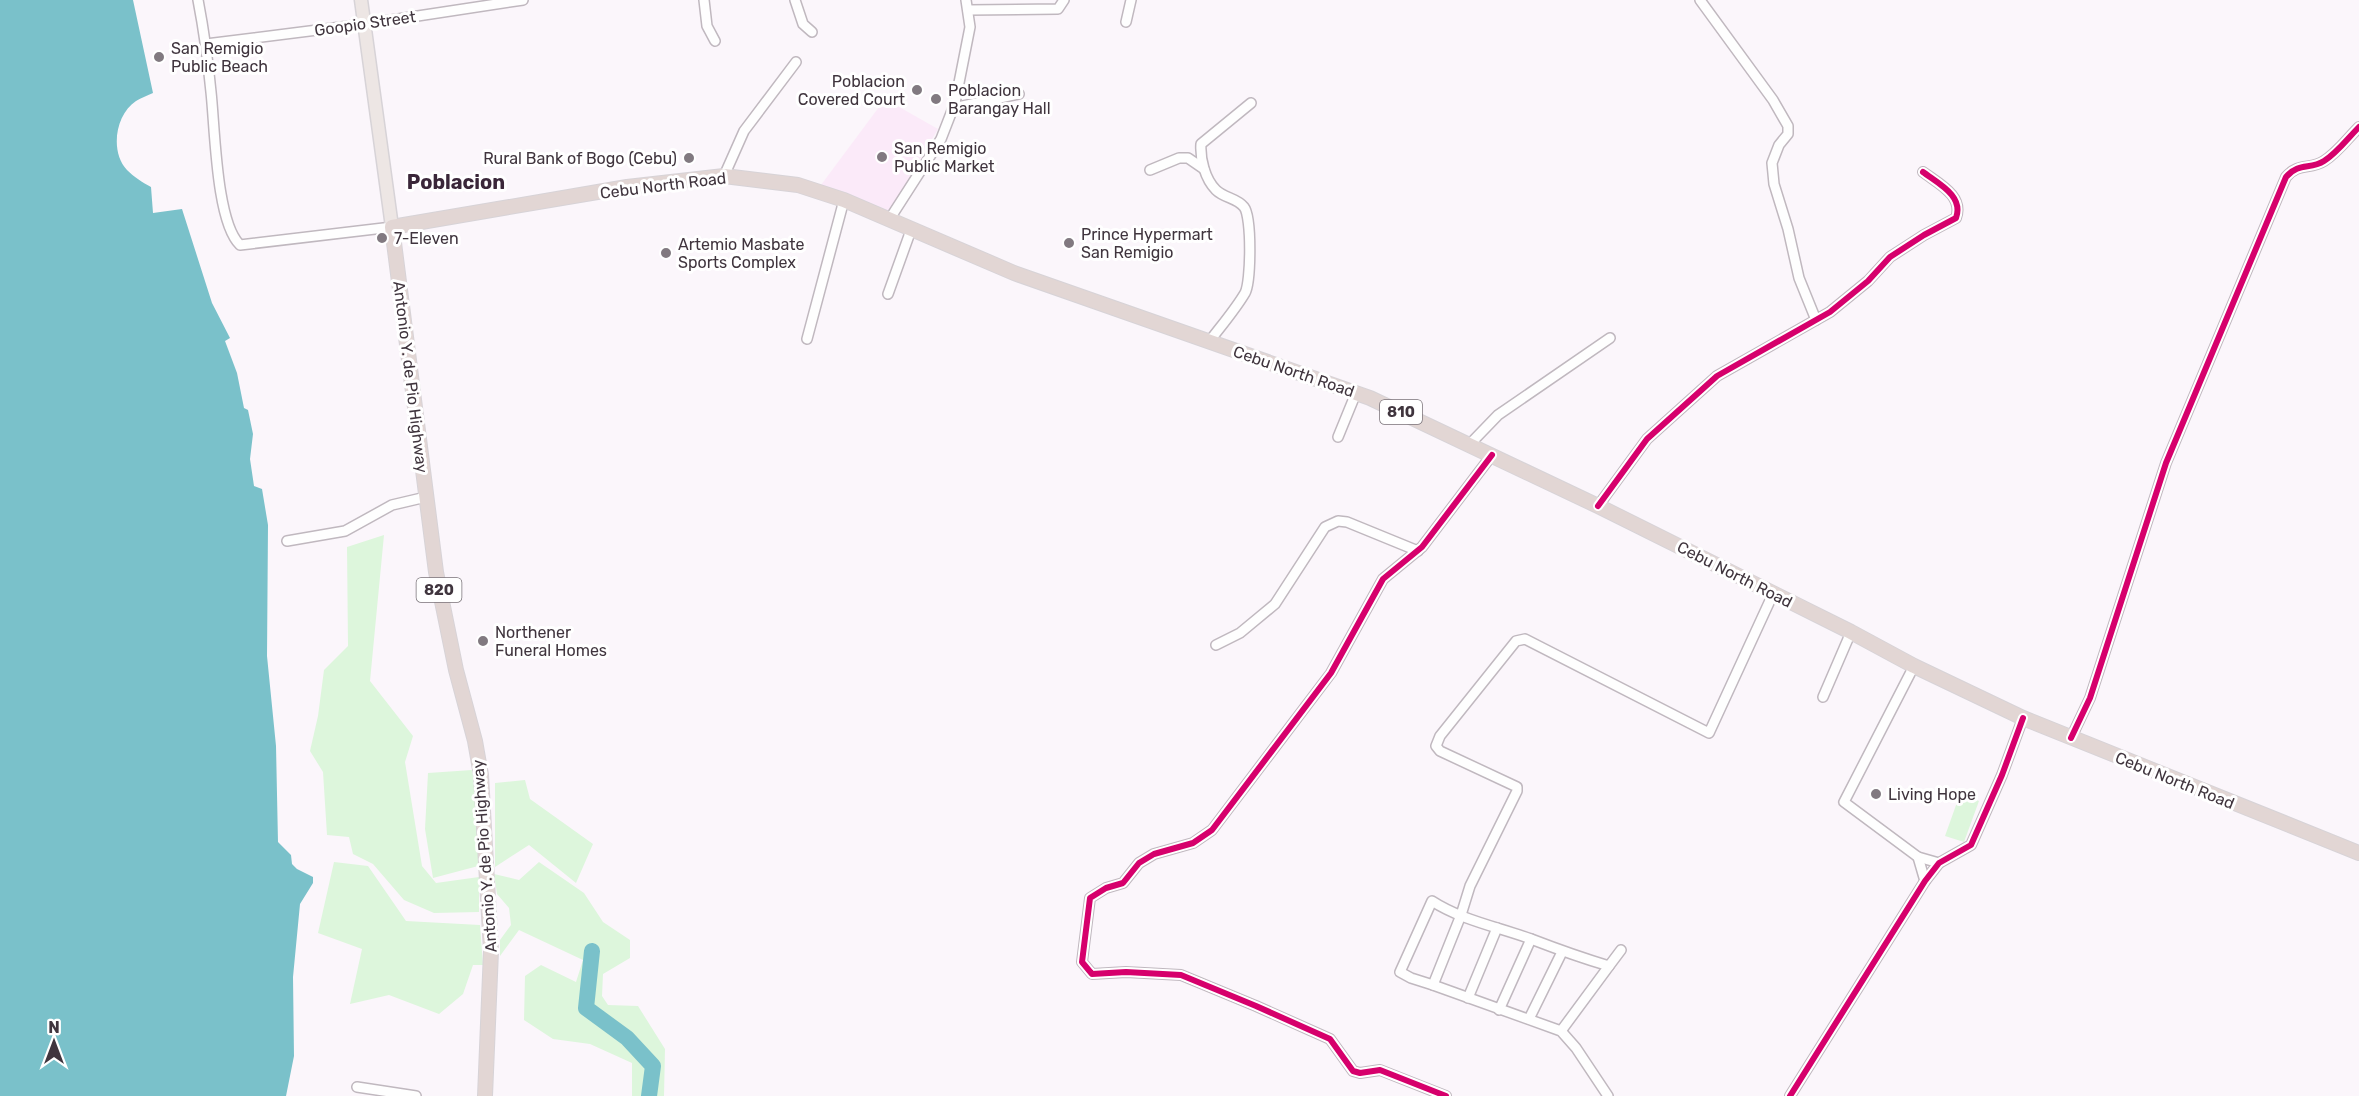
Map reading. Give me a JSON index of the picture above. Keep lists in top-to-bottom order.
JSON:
{
  "streets": {
    "highway": [
      "Cebu North Road",
      "Antonio Y. de Pio Highway",
      "810",
      "820"
    ],
    "street": ["Goopio Street"]
  },
  "crossings": [
    ["Cebu North Road", "Antonio Y. de Pio Highway"]
  ],
  "districts": ["Poblacion"],
  "places": [
    "San Remigio Public Beach",
    "Poblacion Covered Court",
    "Poblacion Barangay Hall",
    "San Remigio Public Market",
    "Rural Bank of Bogo (Cebu)",
    "7-Eleven",
    "Prince Hypermart San Remigio",
    "Artemio Masbate Sports Complex",
    "Northener Funeral Homes",
    "Living Hope"
  ],
  "north": "top"
}
